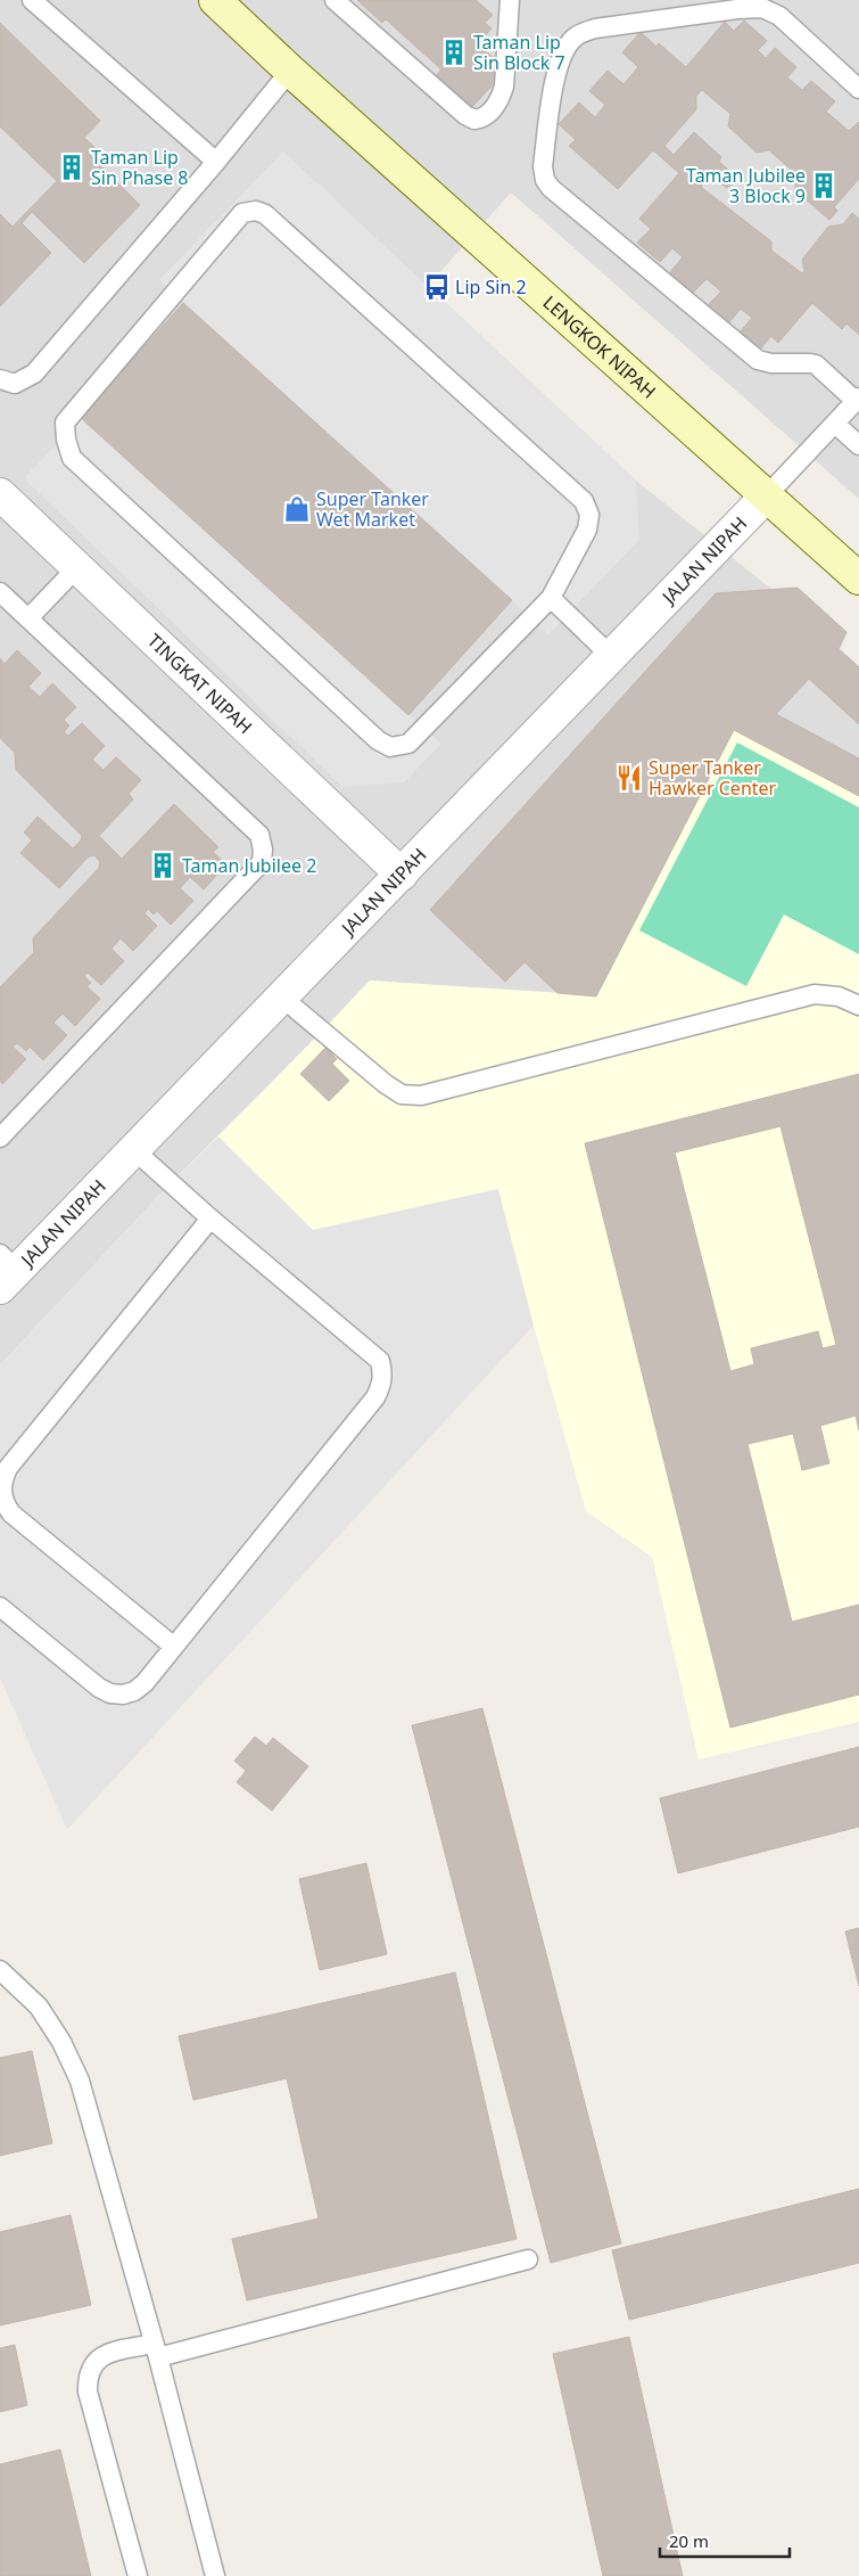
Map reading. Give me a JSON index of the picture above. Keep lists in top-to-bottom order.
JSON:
{
  "streets": {
    "street": ["LENGKOK NIPAH", "JALAN NIPAH", "TINGKAT NIPAH"]
  },
  "crossings": [
    ["LENGKOK NIPAH", "JALAN NIPAH"],
    ["JALAN NIPAH", "TINGKAT NIPAH"]
  ],
  "places": {
    "building": [
      "Taman Lip Sin Block 7",
      "Taman Lip Sin Phase 8",
      "Taman Jubilee 3 Block 9",
      "Taman Jubilee 2"
    ],
    "bus stop": ["Lip Sin 2"],
    "shop": ["Super Tanker Wet Market"],
    "restaurant": ["Super Tanker Hawker Center"]
  },
  "scale_bar": "20 m"
}
